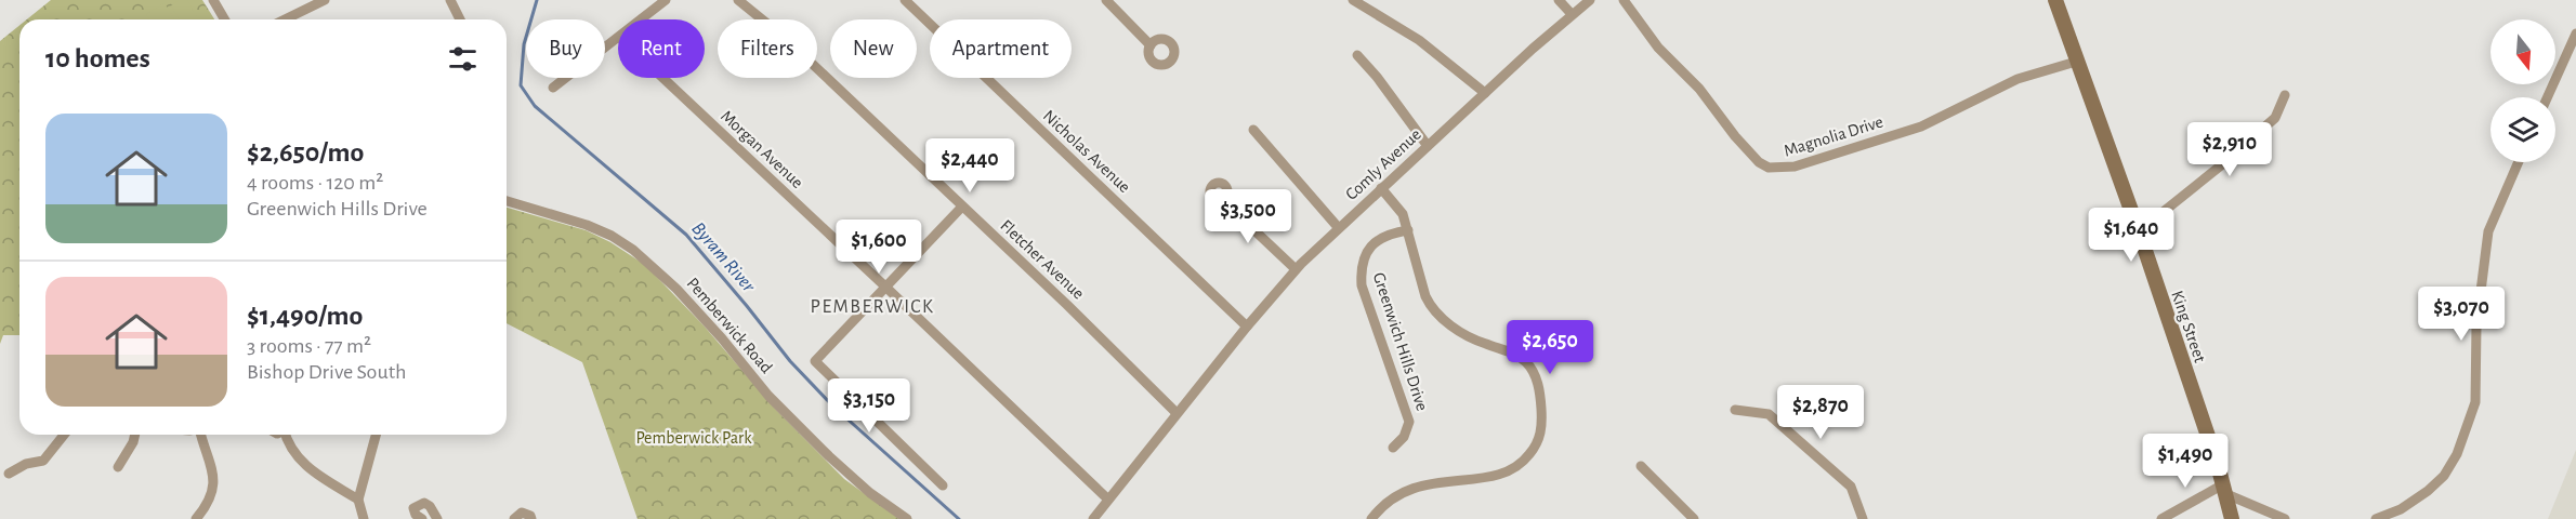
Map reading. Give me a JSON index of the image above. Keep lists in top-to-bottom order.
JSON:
{
  "streets": {
    "main road": ["King Street"],
    "street": [
      "Magnolia Drive",
      "Morgan Avenue",
      "Nicholas Avenue",
      "Comly Avenue",
      "Fletcher Avenue",
      "Pemberwick Road",
      "Greenwich Hills Drive"
    ]
  },
  "crossings": [
    ["Magnolia Drive", "King Street"],
    ["Morgan Avenue", "Comly Avenue"],
    ["Nicholas Avenue", "Comly Avenue"],
    ["Comly Avenue", "Fletcher Avenue"]
  ],
  "districts": ["PEMBERWICK"],
  "water": ["Byram River"],
  "parks": ["Pemberwick Park"],
  "north": "bottom",
  "page": {
    "chip": [
      "Buy",
      "Rent",
      "Filters",
      "New",
      "Apartment"
    ],
    "heading": "10 homes",
    "list": [
      {
        "name": "$2,650/mo",
        "note": "4 rooms · 120 m² · Greenwich Hills Drive"
      },
      {
        "name": "$1,490/mo",
        "note": "3 rooms · 77 m² · Bishop Drive South"
      }
    ],
    "price": [
      "$2,910",
      "$2,440",
      "$3,500",
      "$1,640",
      "$1,600",
      "$3,070",
      "$2,650",
      "$3,150",
      "$2,870",
      "$1,490"
    ]
  }
}
